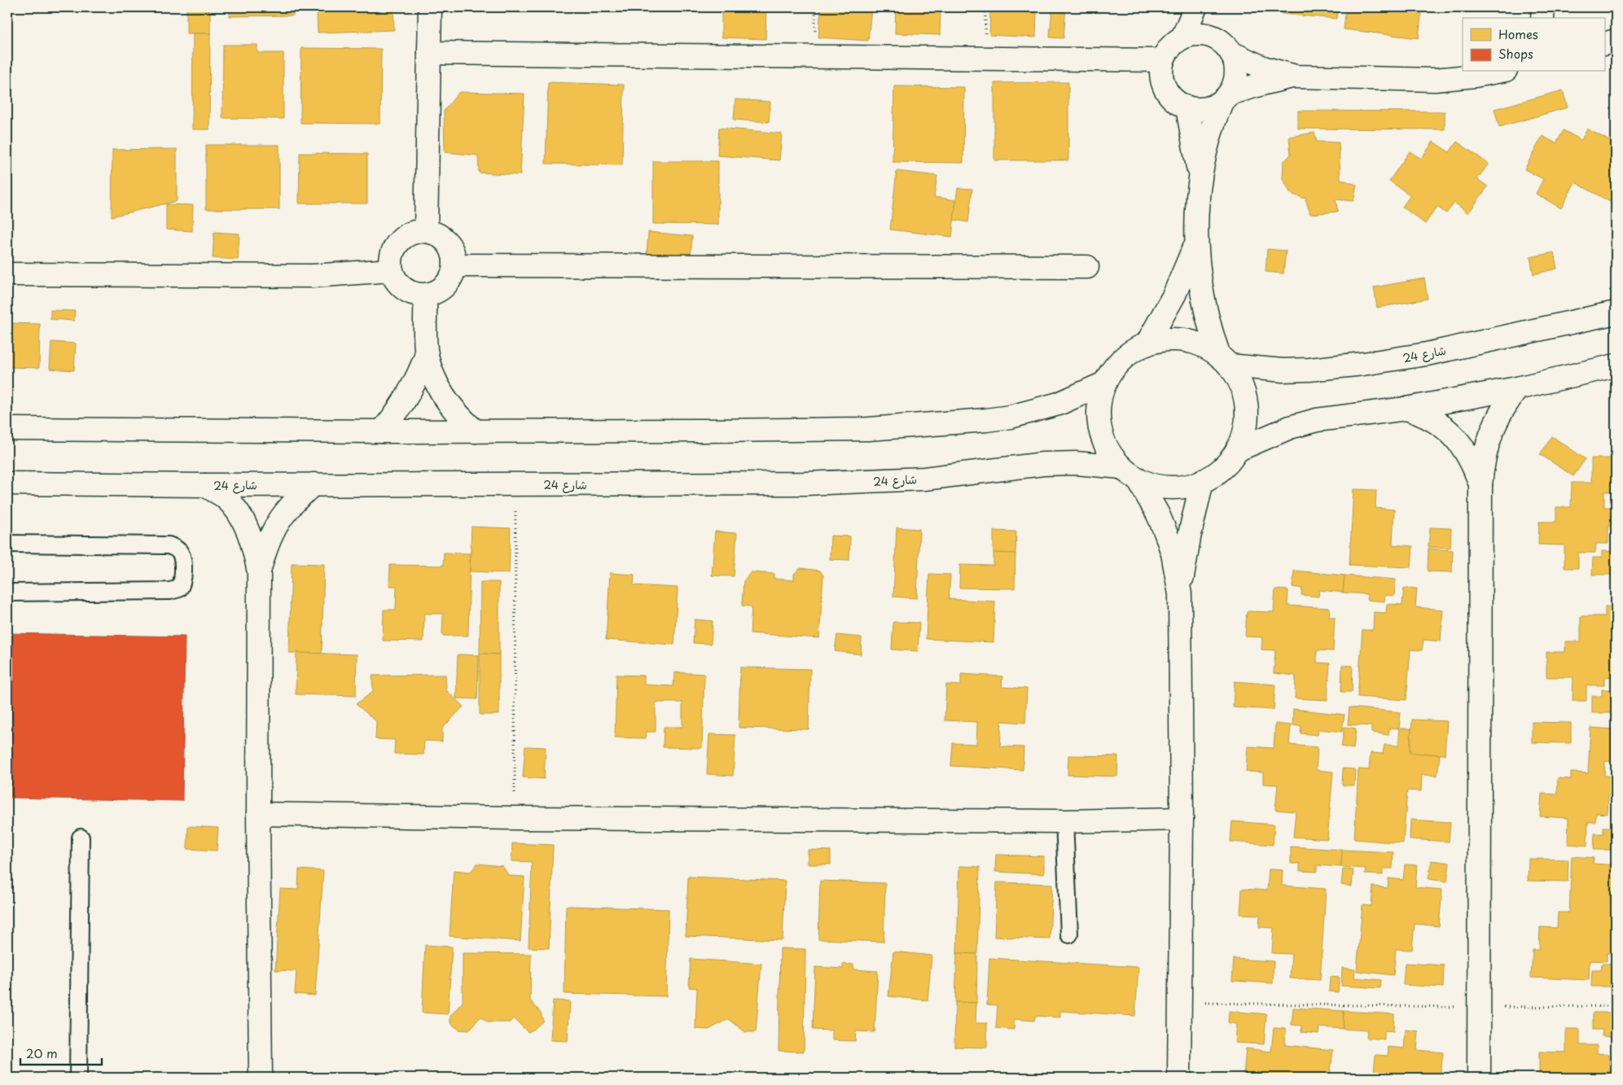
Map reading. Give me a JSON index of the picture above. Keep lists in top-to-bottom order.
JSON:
{
  "streets": {
    "street": ["شارع 24"]
  },
  "legend": ["Homes", "Shops"],
  "scale_bar": "20 m"
}
